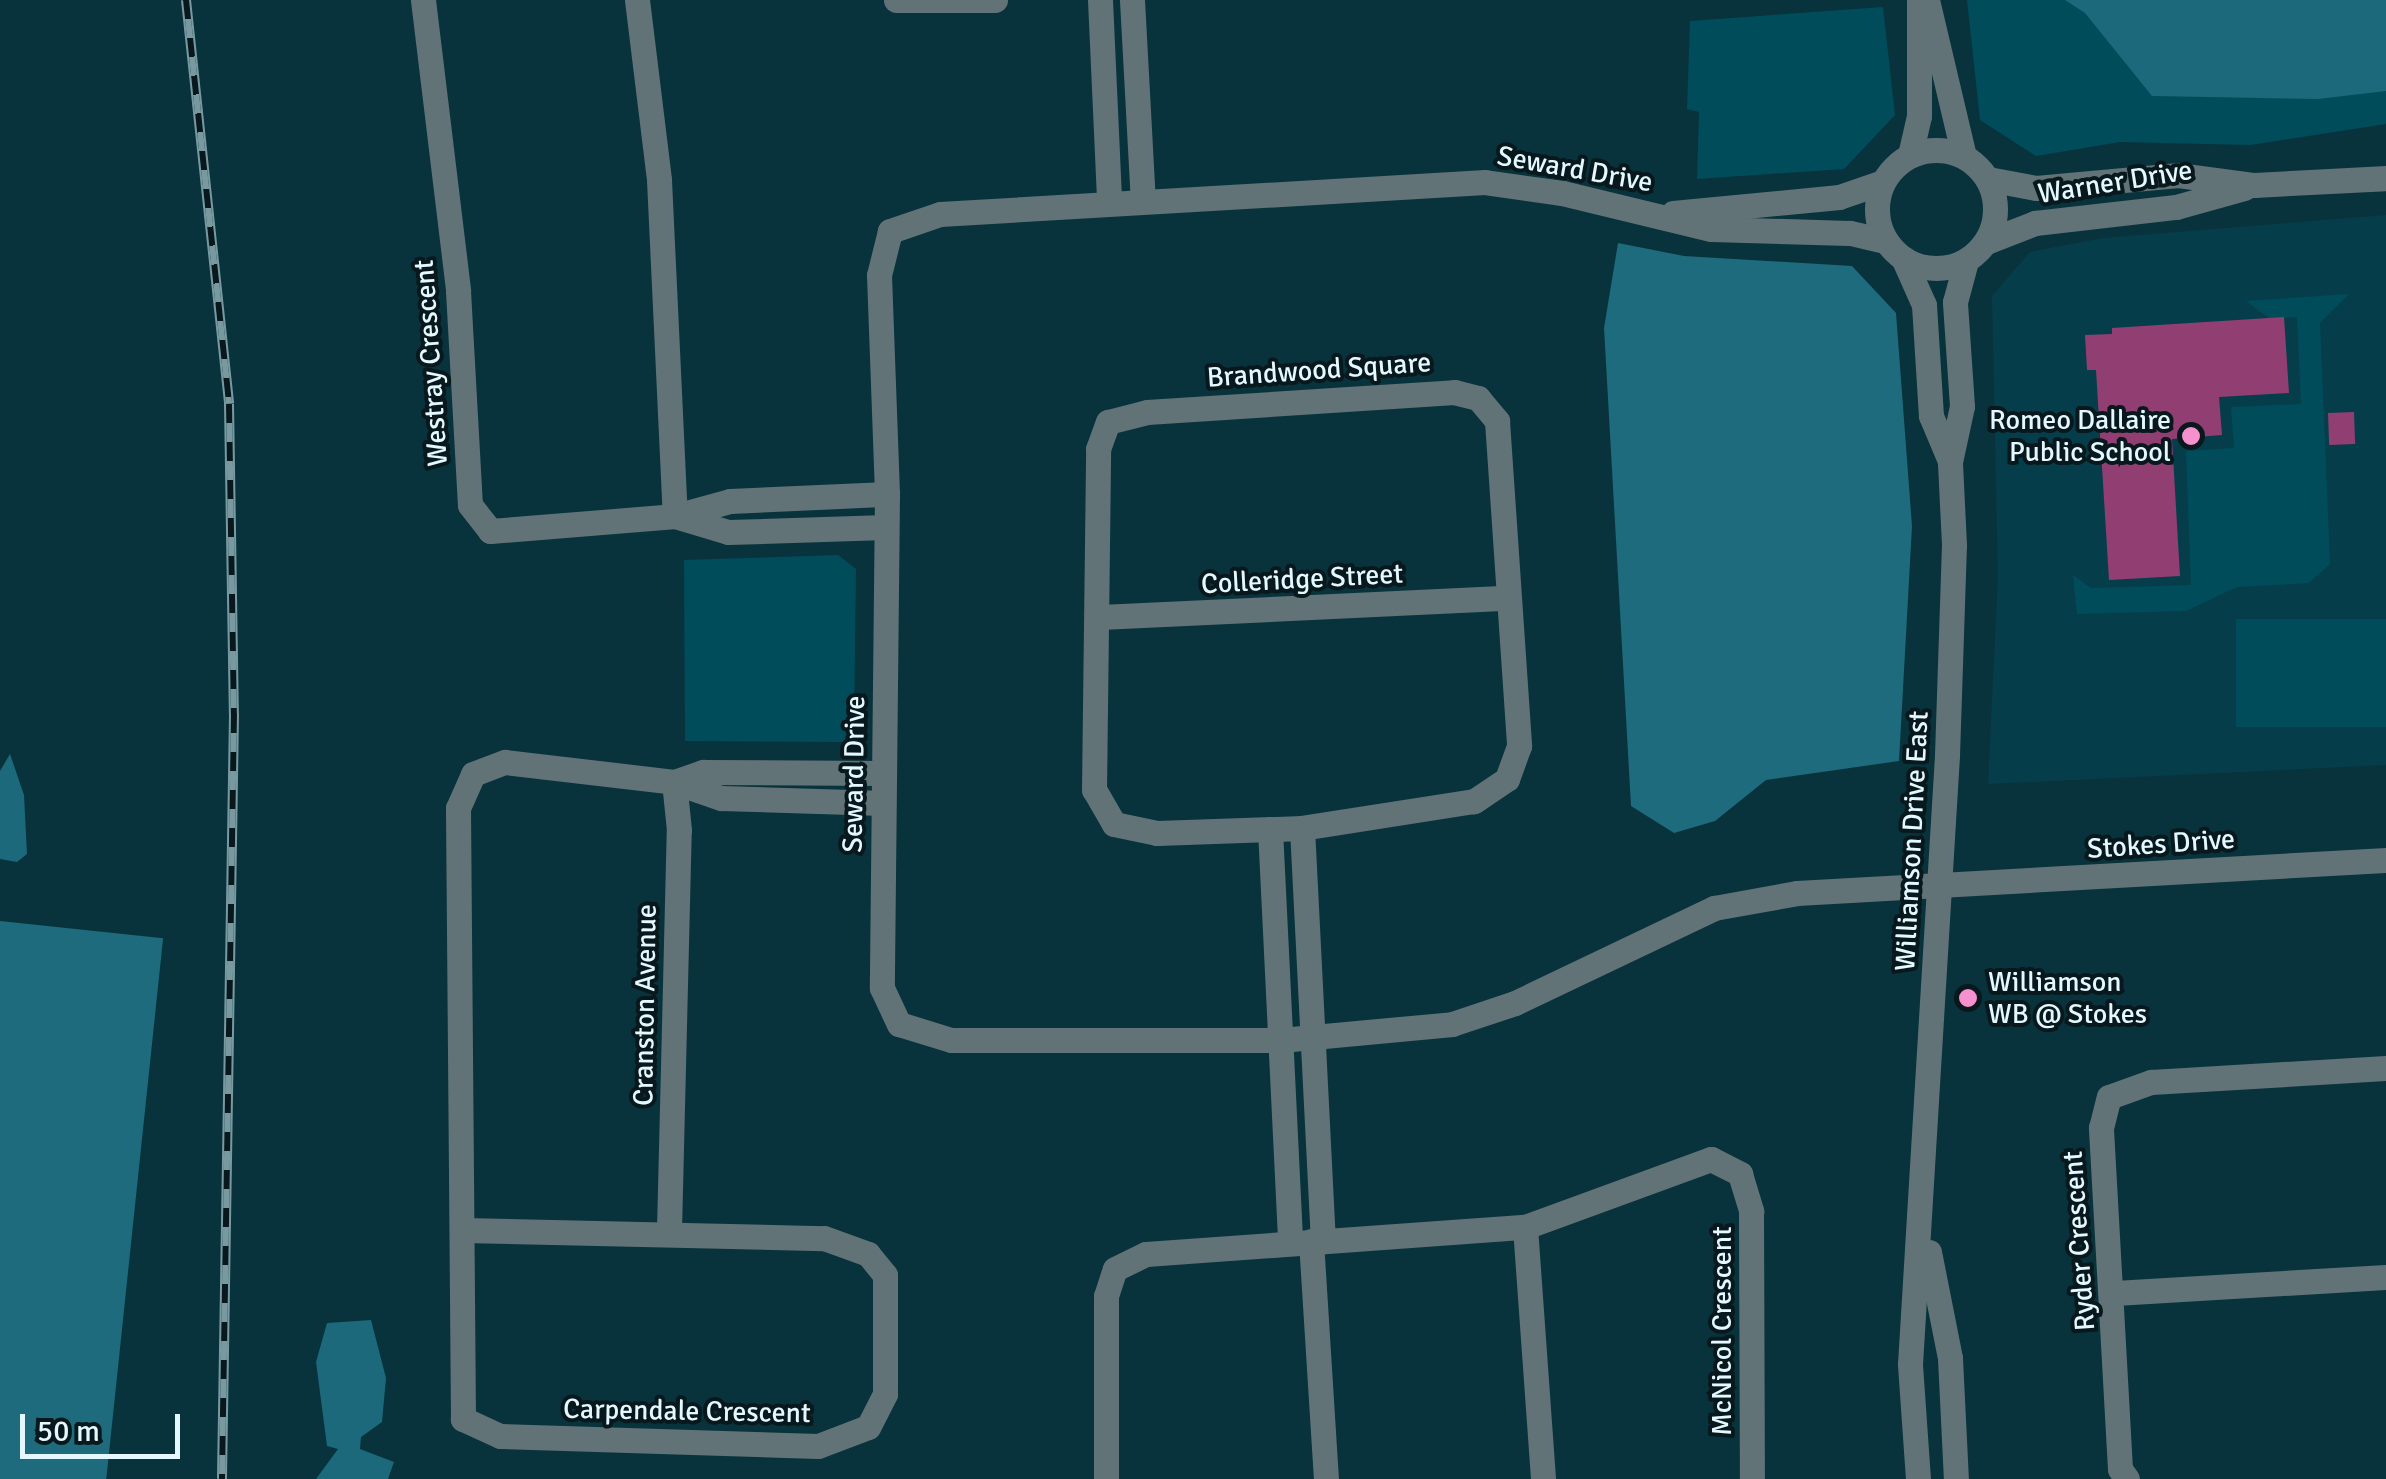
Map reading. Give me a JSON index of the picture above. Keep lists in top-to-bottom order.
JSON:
{
  "streets": {
    "street": [
      "Seward Drive",
      "Warner Drive",
      "Westray Crescent",
      "Brandwood Square",
      "Colleridge Street",
      "Williamson Drive East",
      "Stokes Drive",
      "Cranston Avenue",
      "Ryder Crescent",
      "McNicol Crescent",
      "Carpendale Crescent"
    ]
  },
  "crossings": [
    ["Seward Drive", "Warner Drive"],
    ["Seward Drive", "Westray Crescent"],
    ["Seward Drive", "Williamson Drive East"],
    ["Seward Drive", "Stokes Drive"],
    ["Seward Drive", "Carpendale Crescent"],
    ["Warner Drive", "Williamson Drive East"],
    ["Brandwood Square", "Colleridge Street"],
    ["Williamson Drive East", "Stokes Drive"],
    ["Cranston Avenue", "Carpendale Crescent"]
  ],
  "places": ["Romeo Dallaire Public School", "Williamson WB @ Stokes"],
  "scale_bar": "50 m"
}
